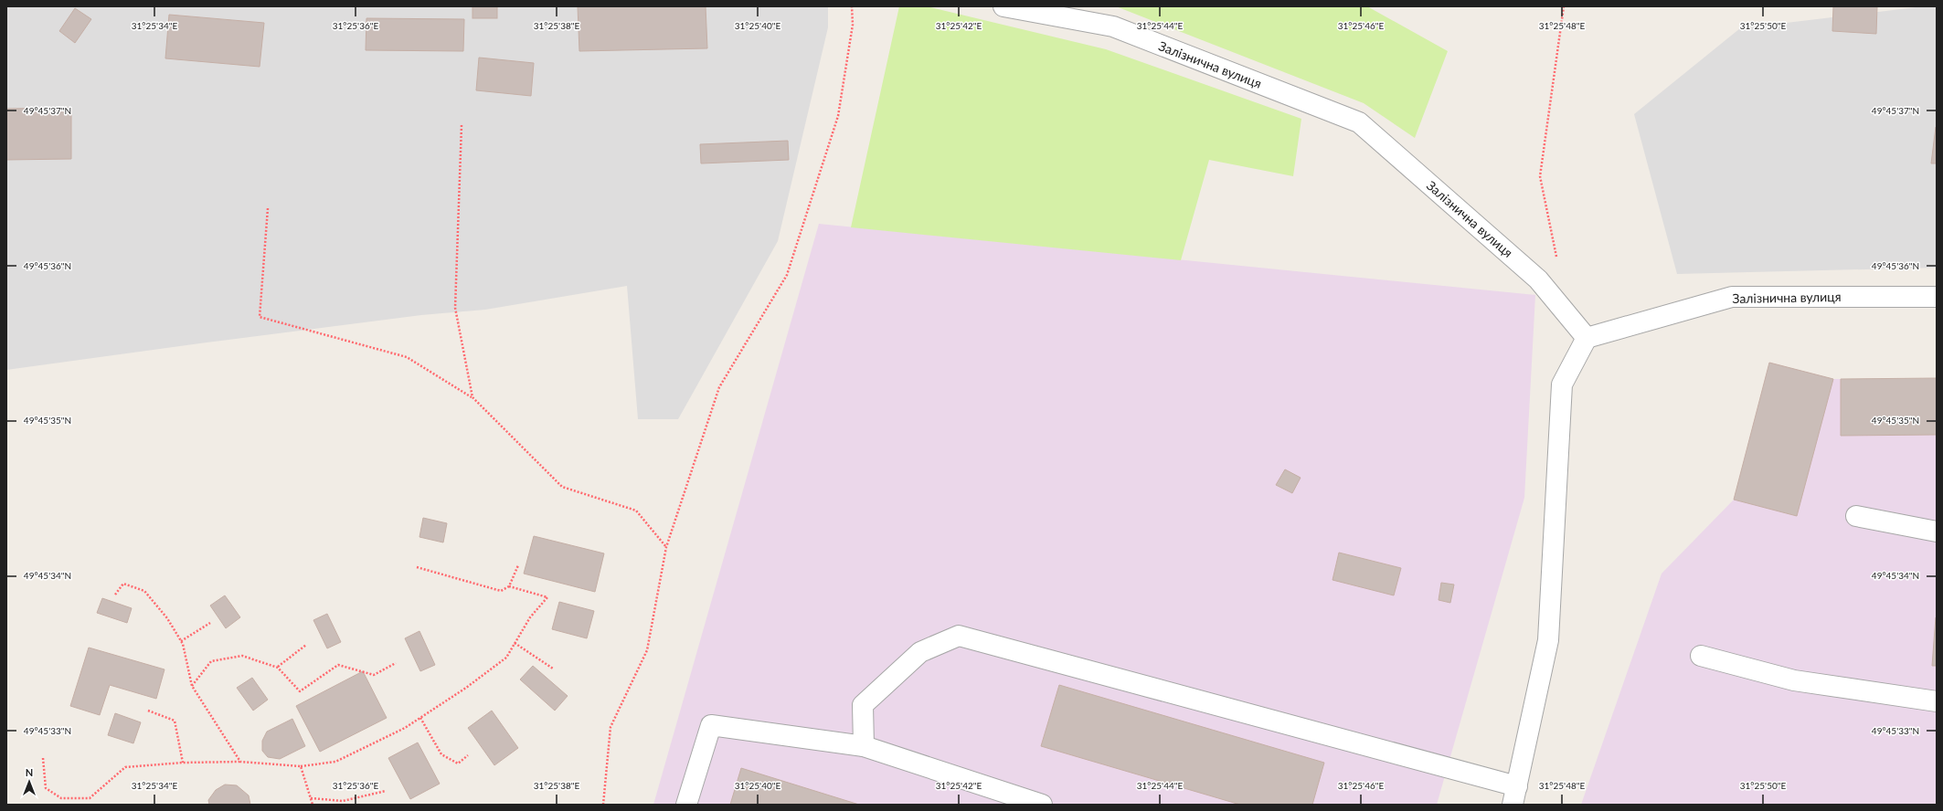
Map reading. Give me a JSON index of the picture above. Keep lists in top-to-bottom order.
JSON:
{
  "streets": {
    "street": ["Залізнична вулиця"]
  },
  "north": "top",
  "coordinates": [
    "31°25'34\"E",
    "31°25'36\"E",
    "31°25'38\"E",
    "31°25'40\"E",
    "31°25'42\"E",
    "31°25'44\"E",
    "31°25'46\"E",
    "31°25'48\"E",
    "31°25'50\"E",
    "49°45'37\"N",
    "49°45'36\"N",
    "49°45'35\"N",
    "49°45'34\"N",
    "49°45'33\"N"
  ]
}
